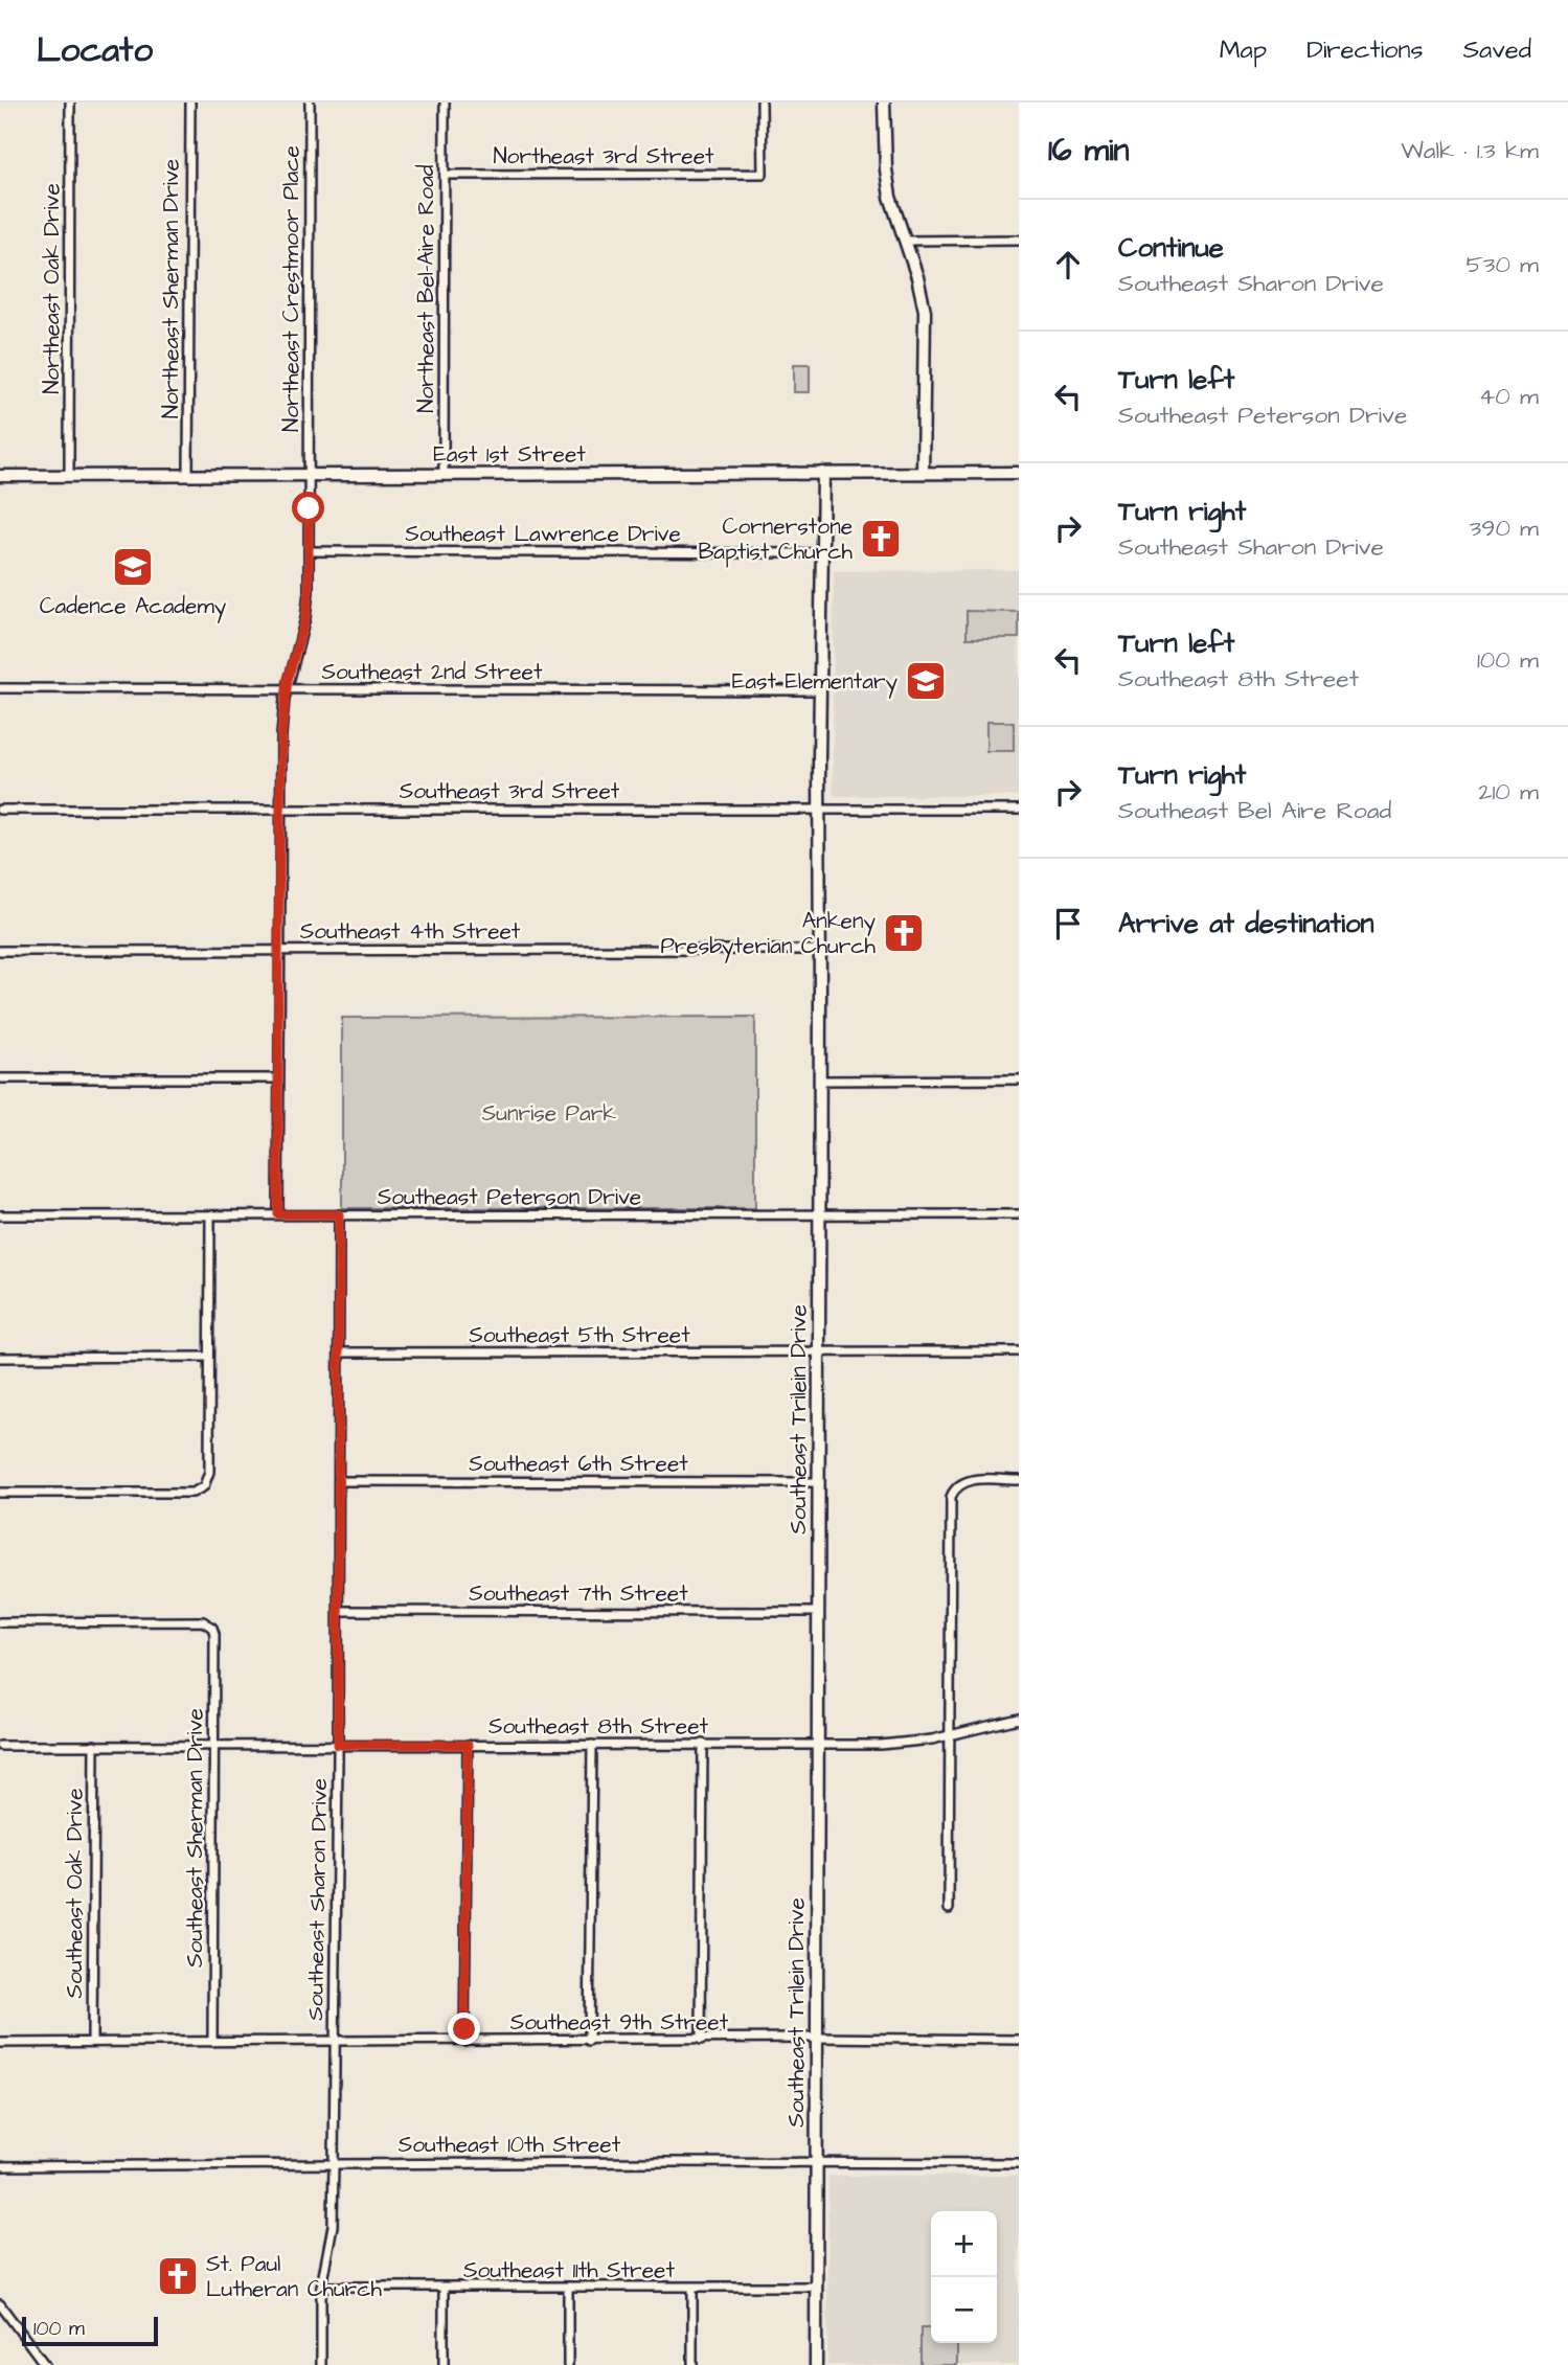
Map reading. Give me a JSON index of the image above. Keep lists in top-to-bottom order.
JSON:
{
  "streets": {
    "street": [
      "Northeast 3rd Street",
      "Northeast Oak Drive",
      "Northeast Sherman Drive",
      "Northeast Crestmoor Place",
      "Northeast Bel-Aire Road",
      "East 1st Street",
      "Southeast Lawrence Drive",
      "Southeast 2nd Street",
      "Southeast 3rd Street",
      "Southeast 4th Street",
      "Southeast Peterson Drive",
      "Southeast 5th Street",
      "Southeast Trilein Drive",
      "Southeast 6th Street",
      "Southeast 7th Street",
      "Southeast 8th Street",
      "Southeast Sherman Drive",
      "Southeast Oak Drive",
      "Southeast Sharon Drive",
      "Southeast 9th Street",
      "Southeast 10th Street",
      "Southeast 11th Street"
    ]
  },
  "crossings": [
    ["Northeast 3rd Street", "Northeast Bel-Aire Road"],
    ["Northeast Oak Drive", "East 1st Street"],
    ["Northeast Sherman Drive", "East 1st Street"],
    ["Northeast Crestmoor Place", "East 1st Street"],
    ["Northeast Bel-Aire Road", "East 1st Street"],
    ["East 1st Street", "Southeast Trilein Drive"],
    ["Southeast Lawrence Drive", "Southeast Trilein Drive"],
    ["Southeast 2nd Street", "Southeast Trilein Drive"],
    ["Southeast 3rd Street", "Southeast Trilein Drive"],
    ["Southeast 4th Street", "Southeast Trilein Drive"],
    ["Southeast Peterson Drive", "Southeast Trilein Drive"],
    ["Southeast Peterson Drive", "Southeast Sharon Drive"],
    ["Southeast 5th Street", "Southeast Trilein Drive"],
    ["Southeast 5th Street", "Southeast Sharon Drive"],
    ["Southeast Trilein Drive", "Southeast 6th Street"],
    ["Southeast Trilein Drive", "Southeast 7th Street"],
    ["Southeast Trilein Drive", "Southeast 8th Street"],
    ["Southeast Trilein Drive", "Southeast 9th Street"],
    ["Southeast Trilein Drive", "Southeast 10th Street"],
    ["Southeast Trilein Drive", "Southeast 11th Street"],
    ["Southeast 6th Street", "Southeast Sharon Drive"],
    ["Southeast 7th Street", "Southeast Sharon Drive"],
    ["Southeast 8th Street", "Southeast Sherman Drive"],
    ["Southeast 8th Street", "Southeast Oak Drive"],
    ["Southeast 8th Street", "Southeast Sharon Drive"],
    ["Southeast Sherman Drive", "Southeast 9th Street"],
    ["Southeast Oak Drive", "Southeast 9th Street"],
    ["Southeast Sharon Drive", "Southeast 9th Street"],
    ["Southeast Sharon Drive", "Southeast 10th Street"],
    ["Southeast Sharon Drive", "Southeast 11th Street"]
  ],
  "parks": ["Sunrise Park"],
  "places": {
    "church": ["Cornerstone Baptist Church", "Ankeny Presbyterian Church", "St. Paul Lutheran Church"],
    "school or university": ["Cadence Academy", "East Elementary"]
  },
  "scale_bar": "100 m",
  "page": {
    "header": "Locato",
    "nav": ["Map", "Directions", "Saved"],
    "heading": ["16 min", "Walk · 1.3 km"],
    "list": [
      ["Continue", "Southeast Sharon Drive", "530 m"],
      ["Turn left", "Southeast Peterson Drive", "40 m"],
      ["Turn right", "Southeast Sharon Drive", "390 m"],
      ["Turn left", "Southeast 8th Street", "100 m"],
      ["Turn right", "Southeast Bel Aire Road", "210 m"],
      "Arrive at destination"
    ],
    "map_buttons": ["+", "−"],
    "scale": "100 m"
  }
}
